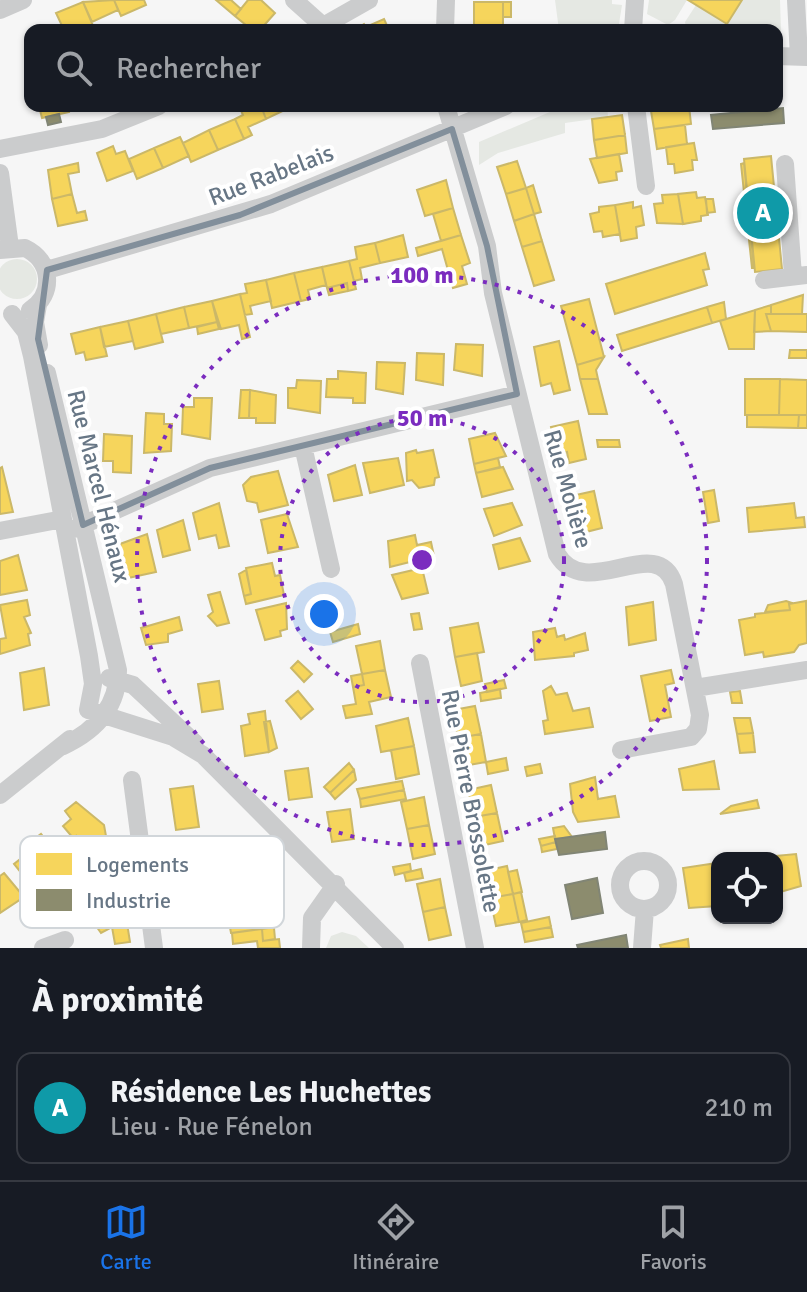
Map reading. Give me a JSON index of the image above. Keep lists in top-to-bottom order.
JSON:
{
  "streets": {
    "street": [
      "Rue Rabelais",
      "Rue Marcel Hénaux",
      "Rue Molière",
      "Rue Pierre Brossolette"
    ]
  },
  "crossings": [
    ["Rue Rabelais", "Rue Marcel Hénaux"],
    ["Rue Rabelais", "Rue Molière"]
  ],
  "legend": ["Logements", "Industrie"],
  "page": {
    "search": "Rechercher",
    "pins": "A",
    "heading": "À proximité",
    "list": [
      {
        "mark": "A",
        "name": "Résidence Les Huchettes",
        "note": "Lieu · Rue Fénelon",
        "value": "210 m"
      }
    ],
    "nav": ["Carte", "Itinéraire", "Favoris"]
  },
  "rings": ["100 m", "50 m"]
}
